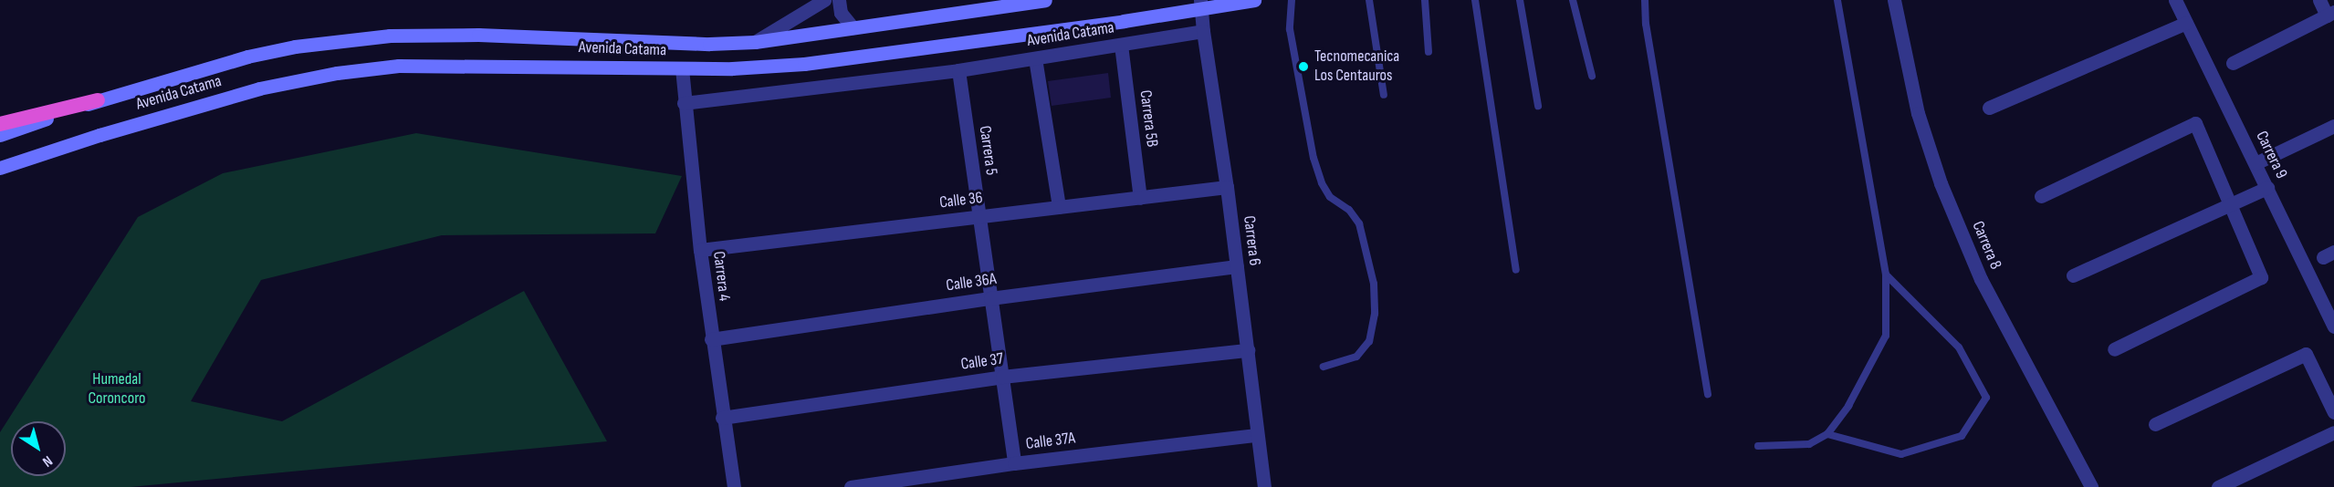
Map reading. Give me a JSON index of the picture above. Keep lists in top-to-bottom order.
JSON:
{
  "streets": {
    "main road": ["Avenida Catama"],
    "street": [
      "Carrera 5B",
      "Carrera 5",
      "Carrera 9",
      "Calle 36",
      "Carrera 6",
      "Carrera 8",
      "Carrera 4",
      "Calle 36A",
      "Calle 37",
      "Calle 37A"
    ]
  },
  "crossings": [
    ["Avenida Catama", "Carrera 5B"],
    ["Avenida Catama", "Carrera 5"],
    ["Avenida Catama", "Carrera 6"],
    ["Avenida Catama", "Carrera 4"],
    ["Carrera 5B", "Calle 36"],
    ["Carrera 5", "Calle 36"],
    ["Carrera 5", "Calle 36A"],
    ["Carrera 5", "Calle 37"],
    ["Carrera 5", "Calle 37A"],
    ["Calle 36", "Carrera 6"],
    ["Calle 36", "Carrera 4"],
    ["Carrera 6", "Calle 36A"],
    ["Carrera 6", "Calle 37"],
    ["Carrera 6", "Calle 37A"],
    ["Carrera 4", "Calle 36A"],
    ["Carrera 4", "Calle 37"]
  ],
  "parks": ["Humedal Coroncoro"],
  "places": ["Tecnomecanica Los Centauros"],
  "north": "bottom right"
}
